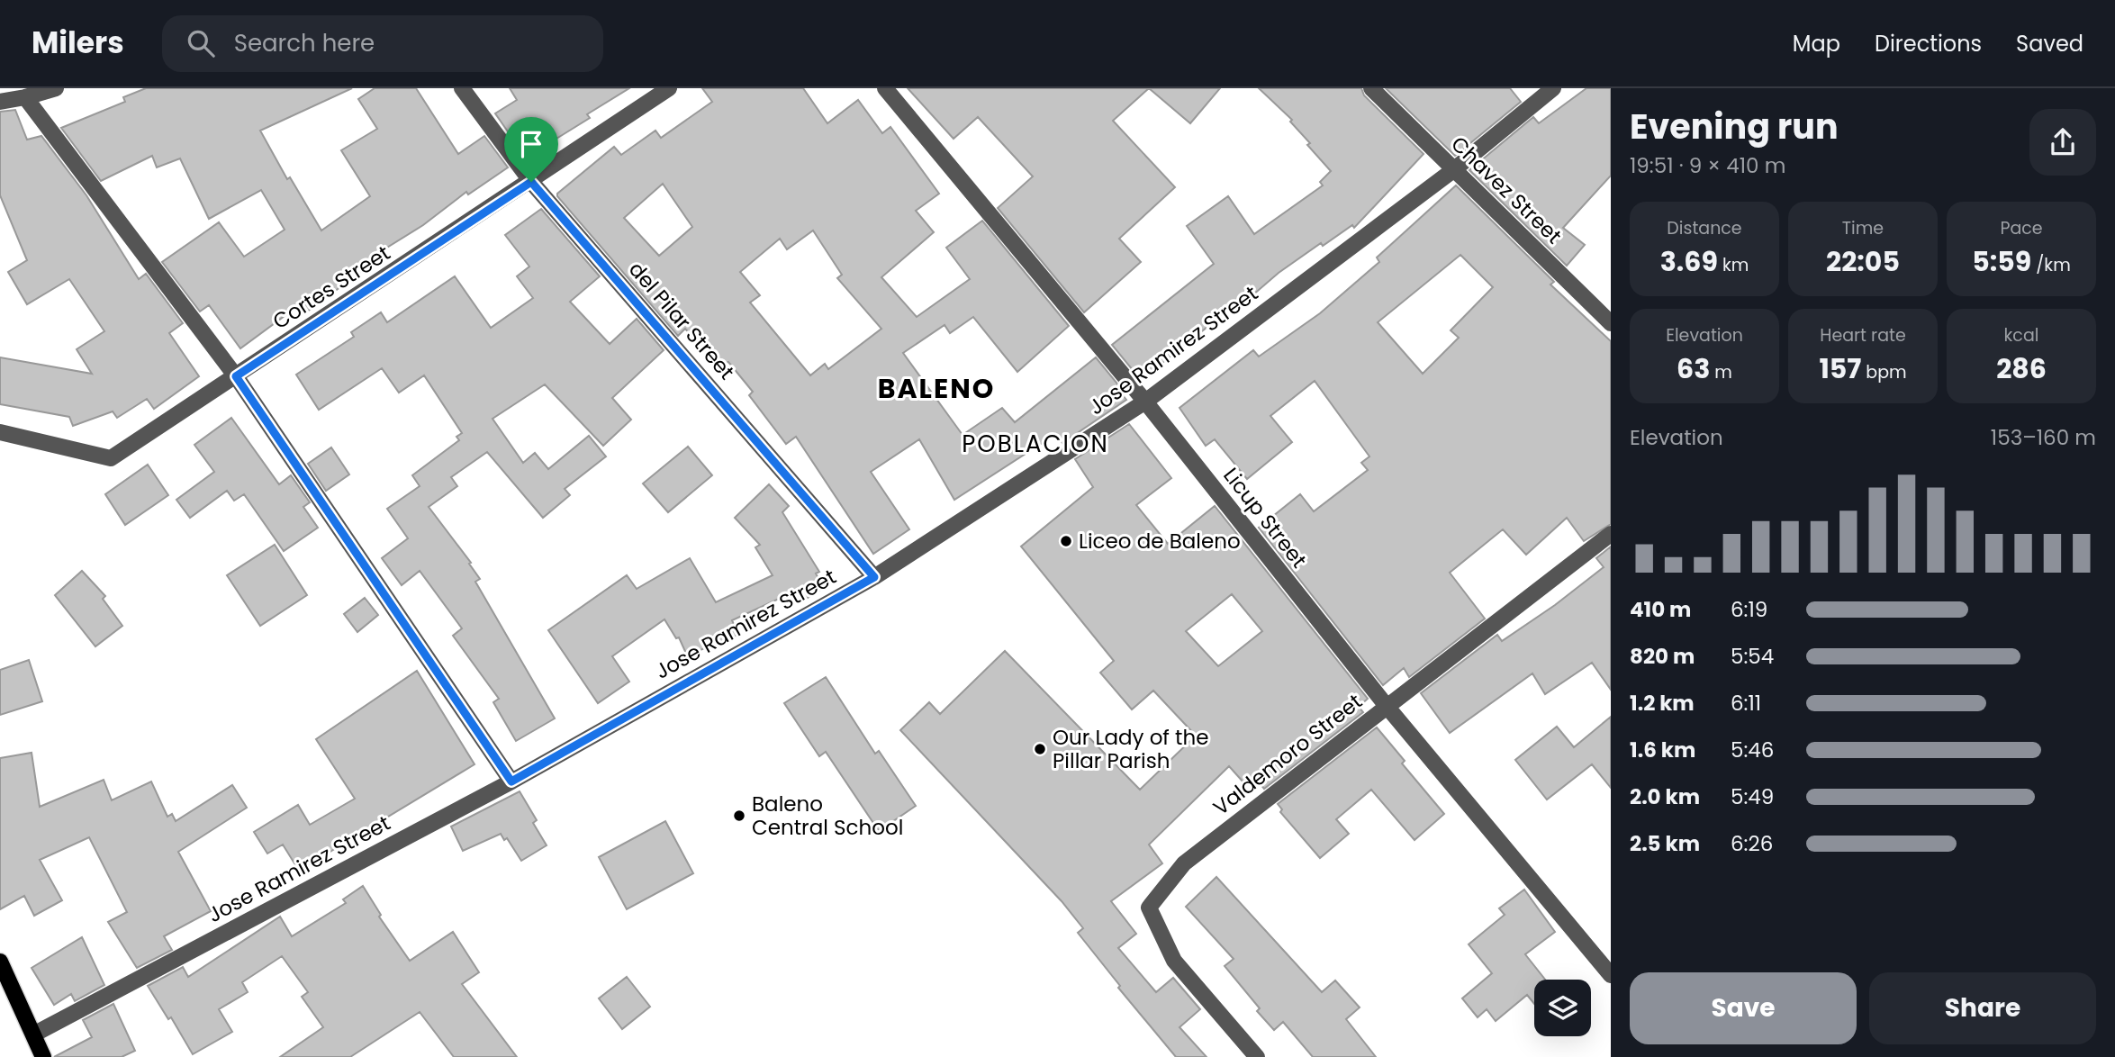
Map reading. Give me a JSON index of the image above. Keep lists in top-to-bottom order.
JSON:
{
  "streets": {
    "street": [
      "Chavez Street",
      "Cortes Street",
      "del Pilar Street",
      "Jose Ramirez Street",
      "Licup Street",
      "Valdemoro Street"
    ]
  },
  "crossings": [
    ["Chavez Street", "Jose Ramirez Street"],
    ["Cortes Street", "del Pilar Street"],
    ["del Pilar Street", "Jose Ramirez Street"],
    ["Jose Ramirez Street", "Licup Street"],
    ["Licup Street", "Valdemoro Street"]
  ],
  "districts": ["BALENO", "POBLACION"],
  "places": ["Liceo de Baleno", "Our Lady of the Pillar Parish", "Baleno Central School"],
  "page": {
    "header": "Milers",
    "search": "Search here",
    "nav": ["Map", "Directions", "Saved"],
    "heading": ["Evening run", "19:51 · 9 × 410 m"],
    "stats": [
      ["Distance", "3.69 km"],
      ["Time", "22:05"],
      ["Pace", "5:59 /km"],
      ["Elevation", "63 m"],
      ["Heart rate", "157 bpm"],
      ["kcal", "286"]
    ],
    "chart": ["Elevation", "153–160 m"],
    "list": [
      {
        "name": "410 m",
        "note": "6:19"
      },
      {
        "name": "820 m",
        "note": "5:54"
      },
      {
        "name": "1.2 km",
        "note": "6:11"
      },
      {
        "name": "1.6 km",
        "note": "5:46"
      },
      {
        "name": "2.0 km",
        "note": "5:49"
      },
      {
        "name": "2.5 km",
        "note": "6:26"
      }
    ],
    "buttons": ["Save", "Share"]
  }
}
